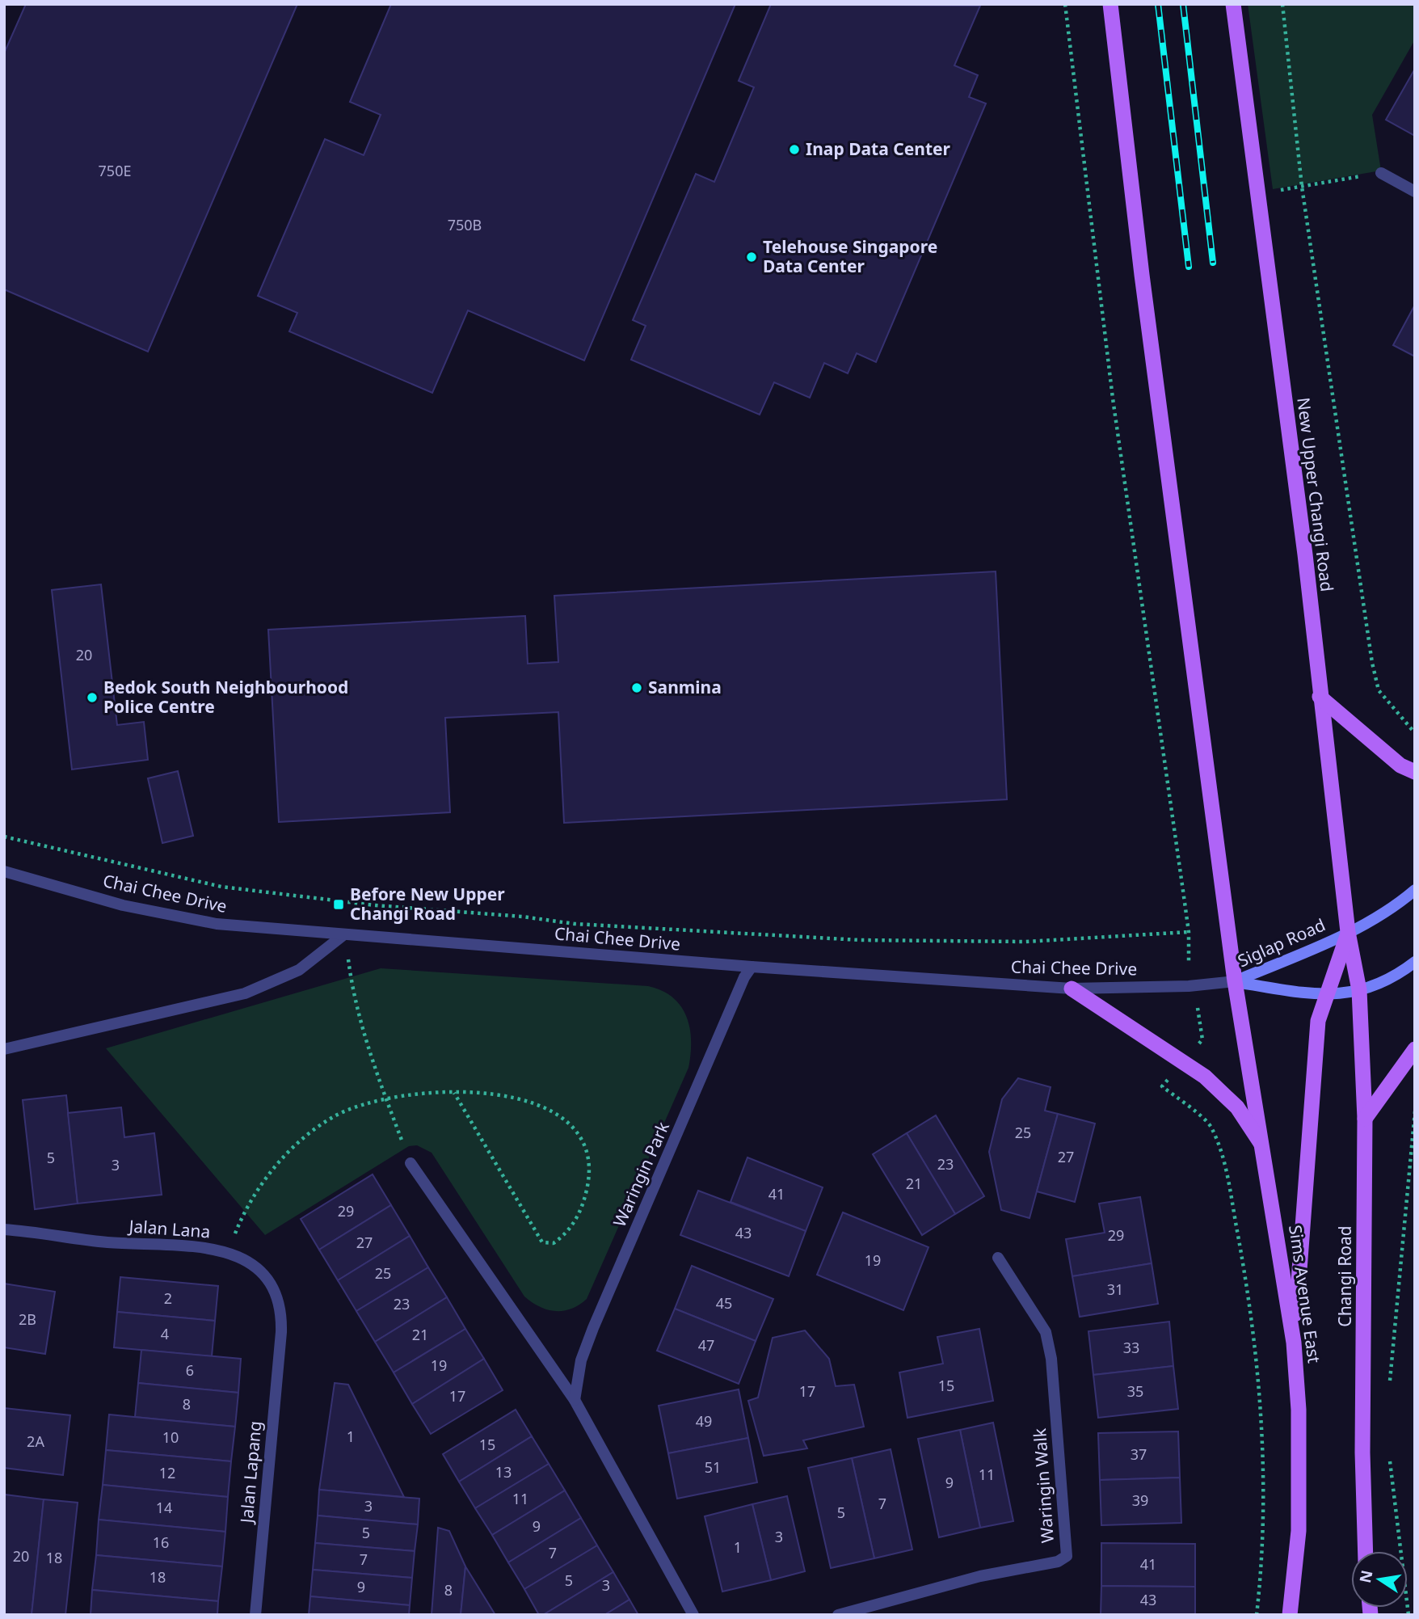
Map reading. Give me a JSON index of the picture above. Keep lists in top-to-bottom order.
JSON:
{
  "streets": {
    "main road": [
      "New Upper Changi Road",
      "Siglap Road",
      "Changi Road",
      "Sims Avenue East"
    ],
    "street": [
      "Chai Chee Drive",
      "Waringin Park",
      "Jalan Lana",
      "Jalan Lapang",
      "Waringin Walk"
    ]
  },
  "crossings": [
    ["New Upper Changi Road", "Siglap Road"],
    ["New Upper Changi Road", "Changi Road"],
    ["Chai Chee Drive", "Siglap Road"],
    ["Chai Chee Drive", "Waringin Park"],
    ["Chai Chee Drive", "Sims Avenue East"],
    ["Siglap Road", "Changi Road"],
    ["Siglap Road", "Sims Avenue East"],
    ["Jalan Lana", "Jalan Lapang"]
  ],
  "places": {
    "other": [
      "Inap Data Center",
      "Telehouse Singapore Data Center",
      "Sanmina",
      "Bedok South Neighbourhood Police Centre"
    ],
    "transit": ["Before New Upper Changi Road"]
  },
  "house_numbers": [
    "750E",
    "750B",
    "20",
    "25",
    "27",
    "5",
    "23",
    "3",
    "21",
    "41",
    "29",
    "43",
    "29",
    "27",
    "19",
    "25",
    "31",
    "2",
    "45",
    "23",
    "2B",
    "4",
    "21",
    "47",
    "33",
    "19",
    "6",
    "15",
    "17",
    "35",
    "17",
    "8",
    "49",
    "1",
    "10",
    "2A",
    "15",
    "37",
    "51",
    "13",
    "12",
    "11",
    "9",
    "11",
    "39",
    "7",
    "3",
    "14",
    "5",
    "9",
    "5",
    "3",
    "16",
    "1",
    "7",
    "20",
    "18",
    "7",
    "41",
    "18",
    "5",
    "3",
    "9",
    "8",
    "43"
  ],
  "north": "left"
}
